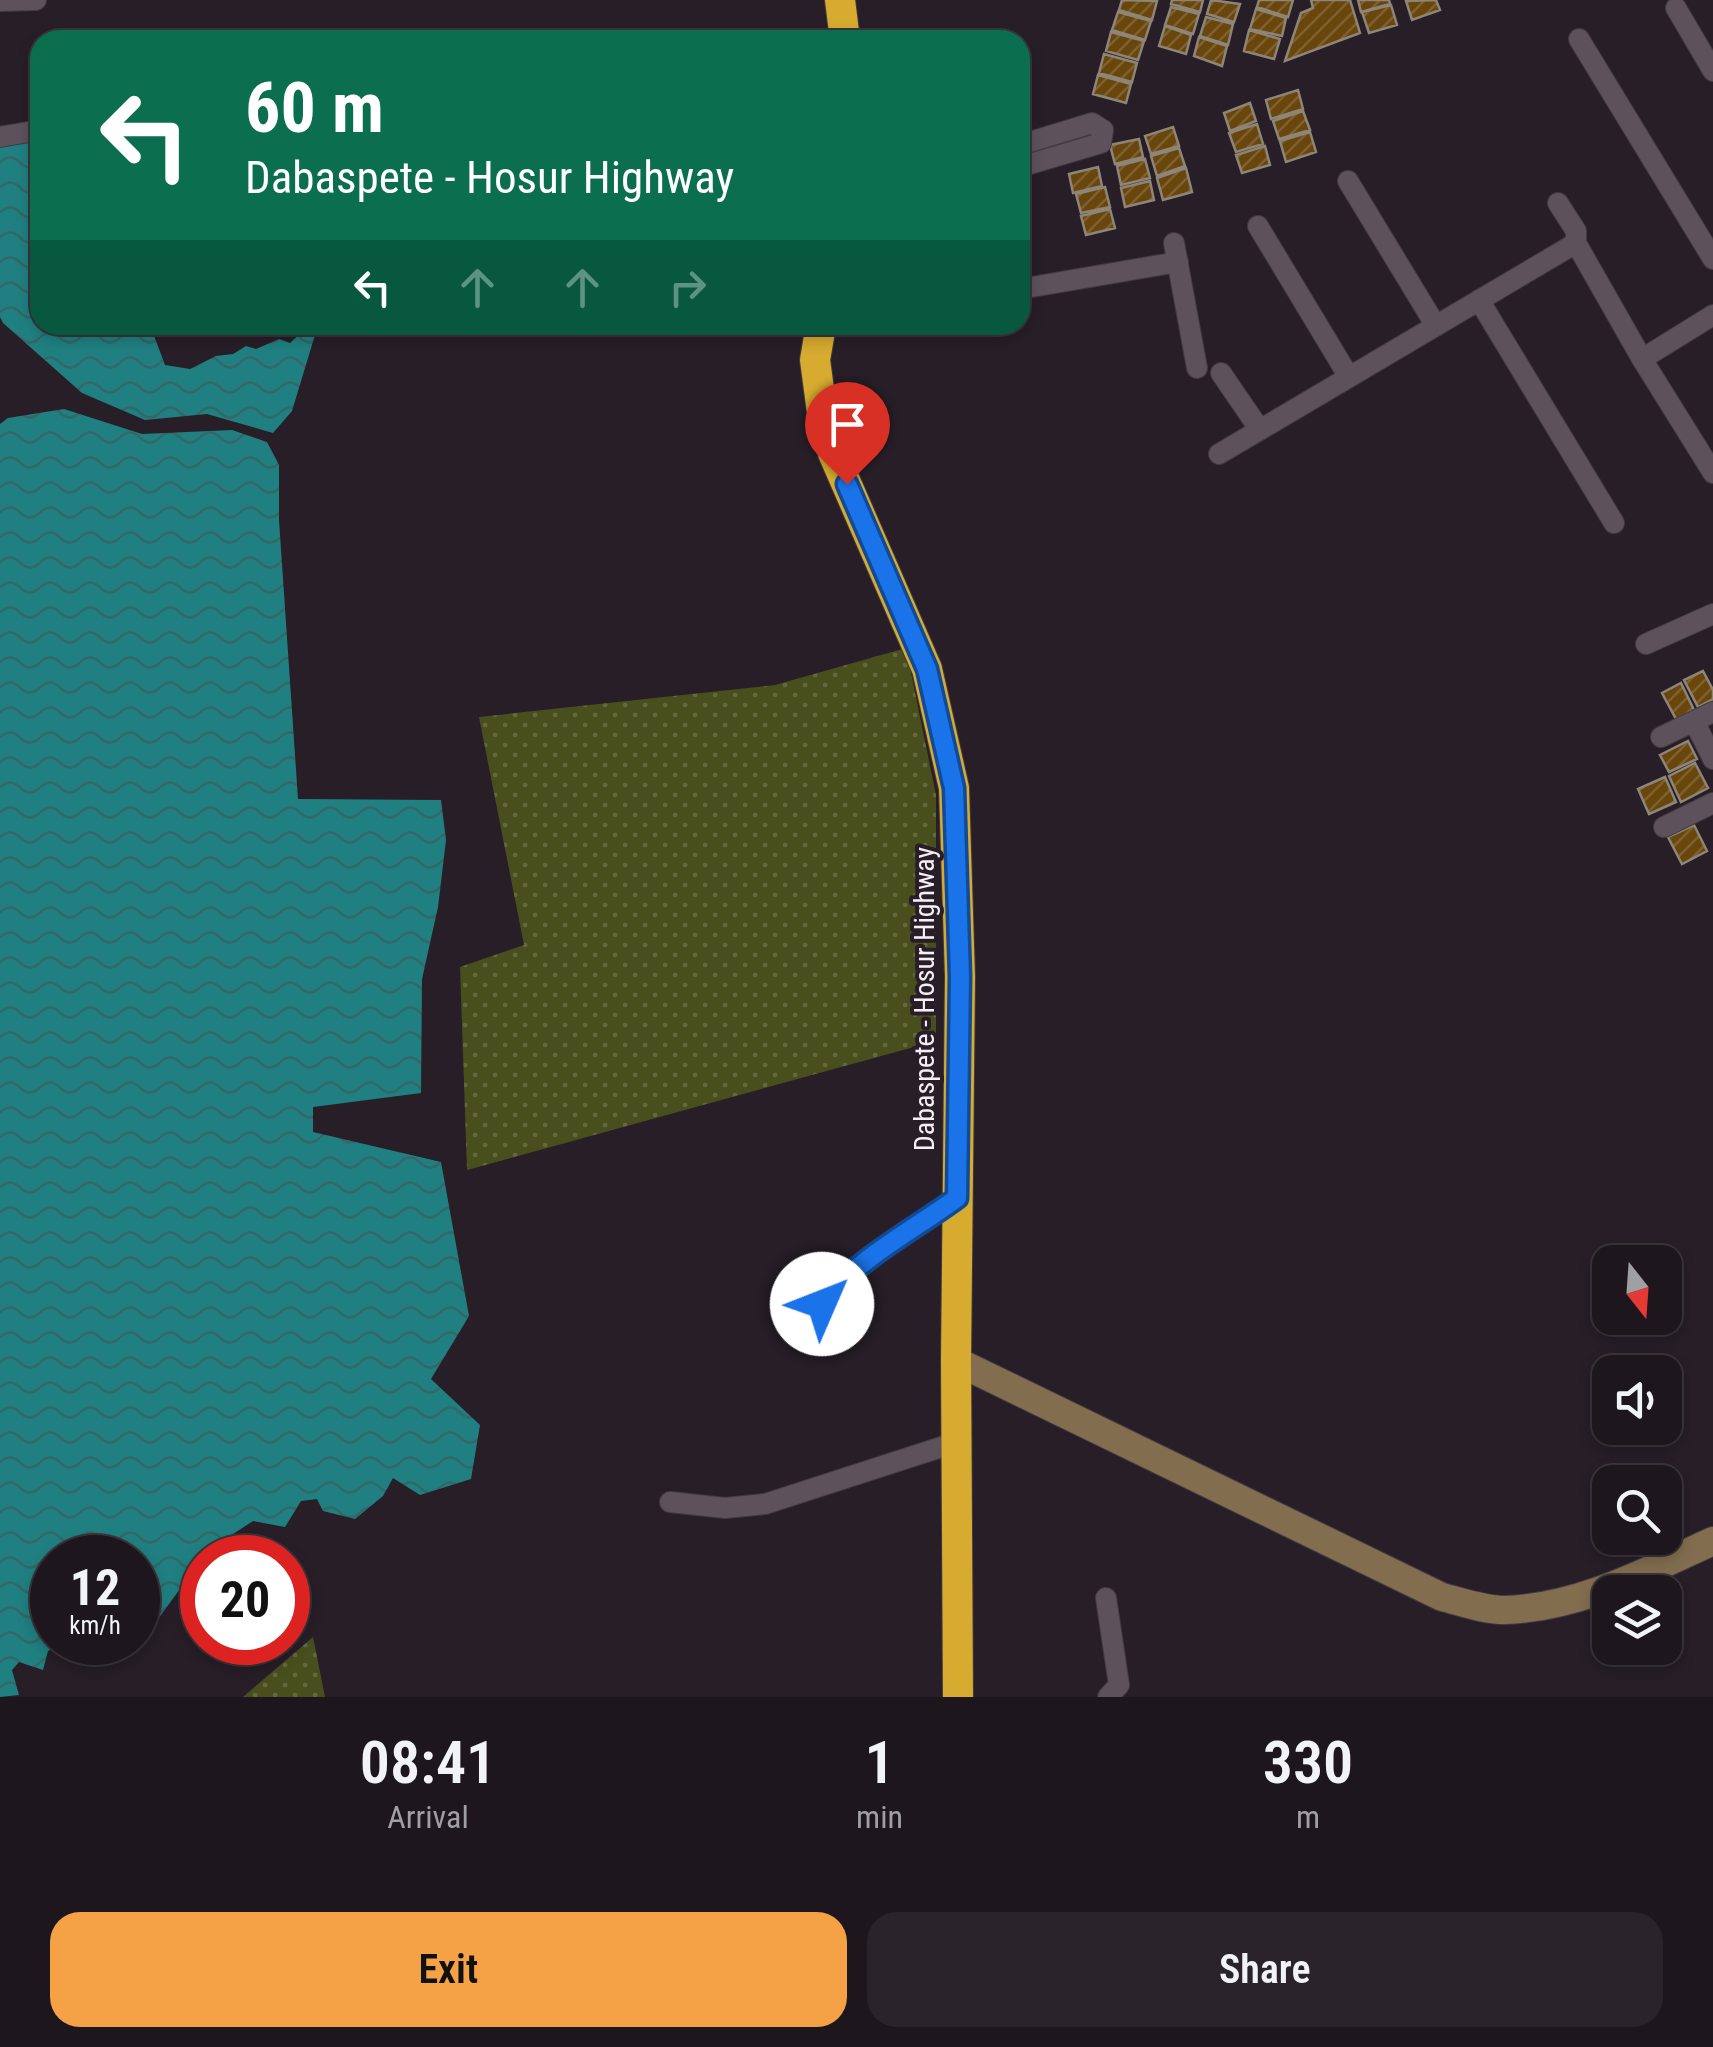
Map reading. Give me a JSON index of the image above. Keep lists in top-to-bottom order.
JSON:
{
  "streets": {
    "highway": ["Dabaspete - Hosur Highway"]
  },
  "north": "bottom",
  "page": {
    "turn": ["60 m", "Dabaspete - Hosur Highway"],
    "speed": "12 km/h",
    "limit": "20",
    "eta": [
      "08:41",
      "Arrival",
      "1",
      "min",
      "330",
      "m"
    ],
    "buttons": ["Exit", "Share"]
  }
}
